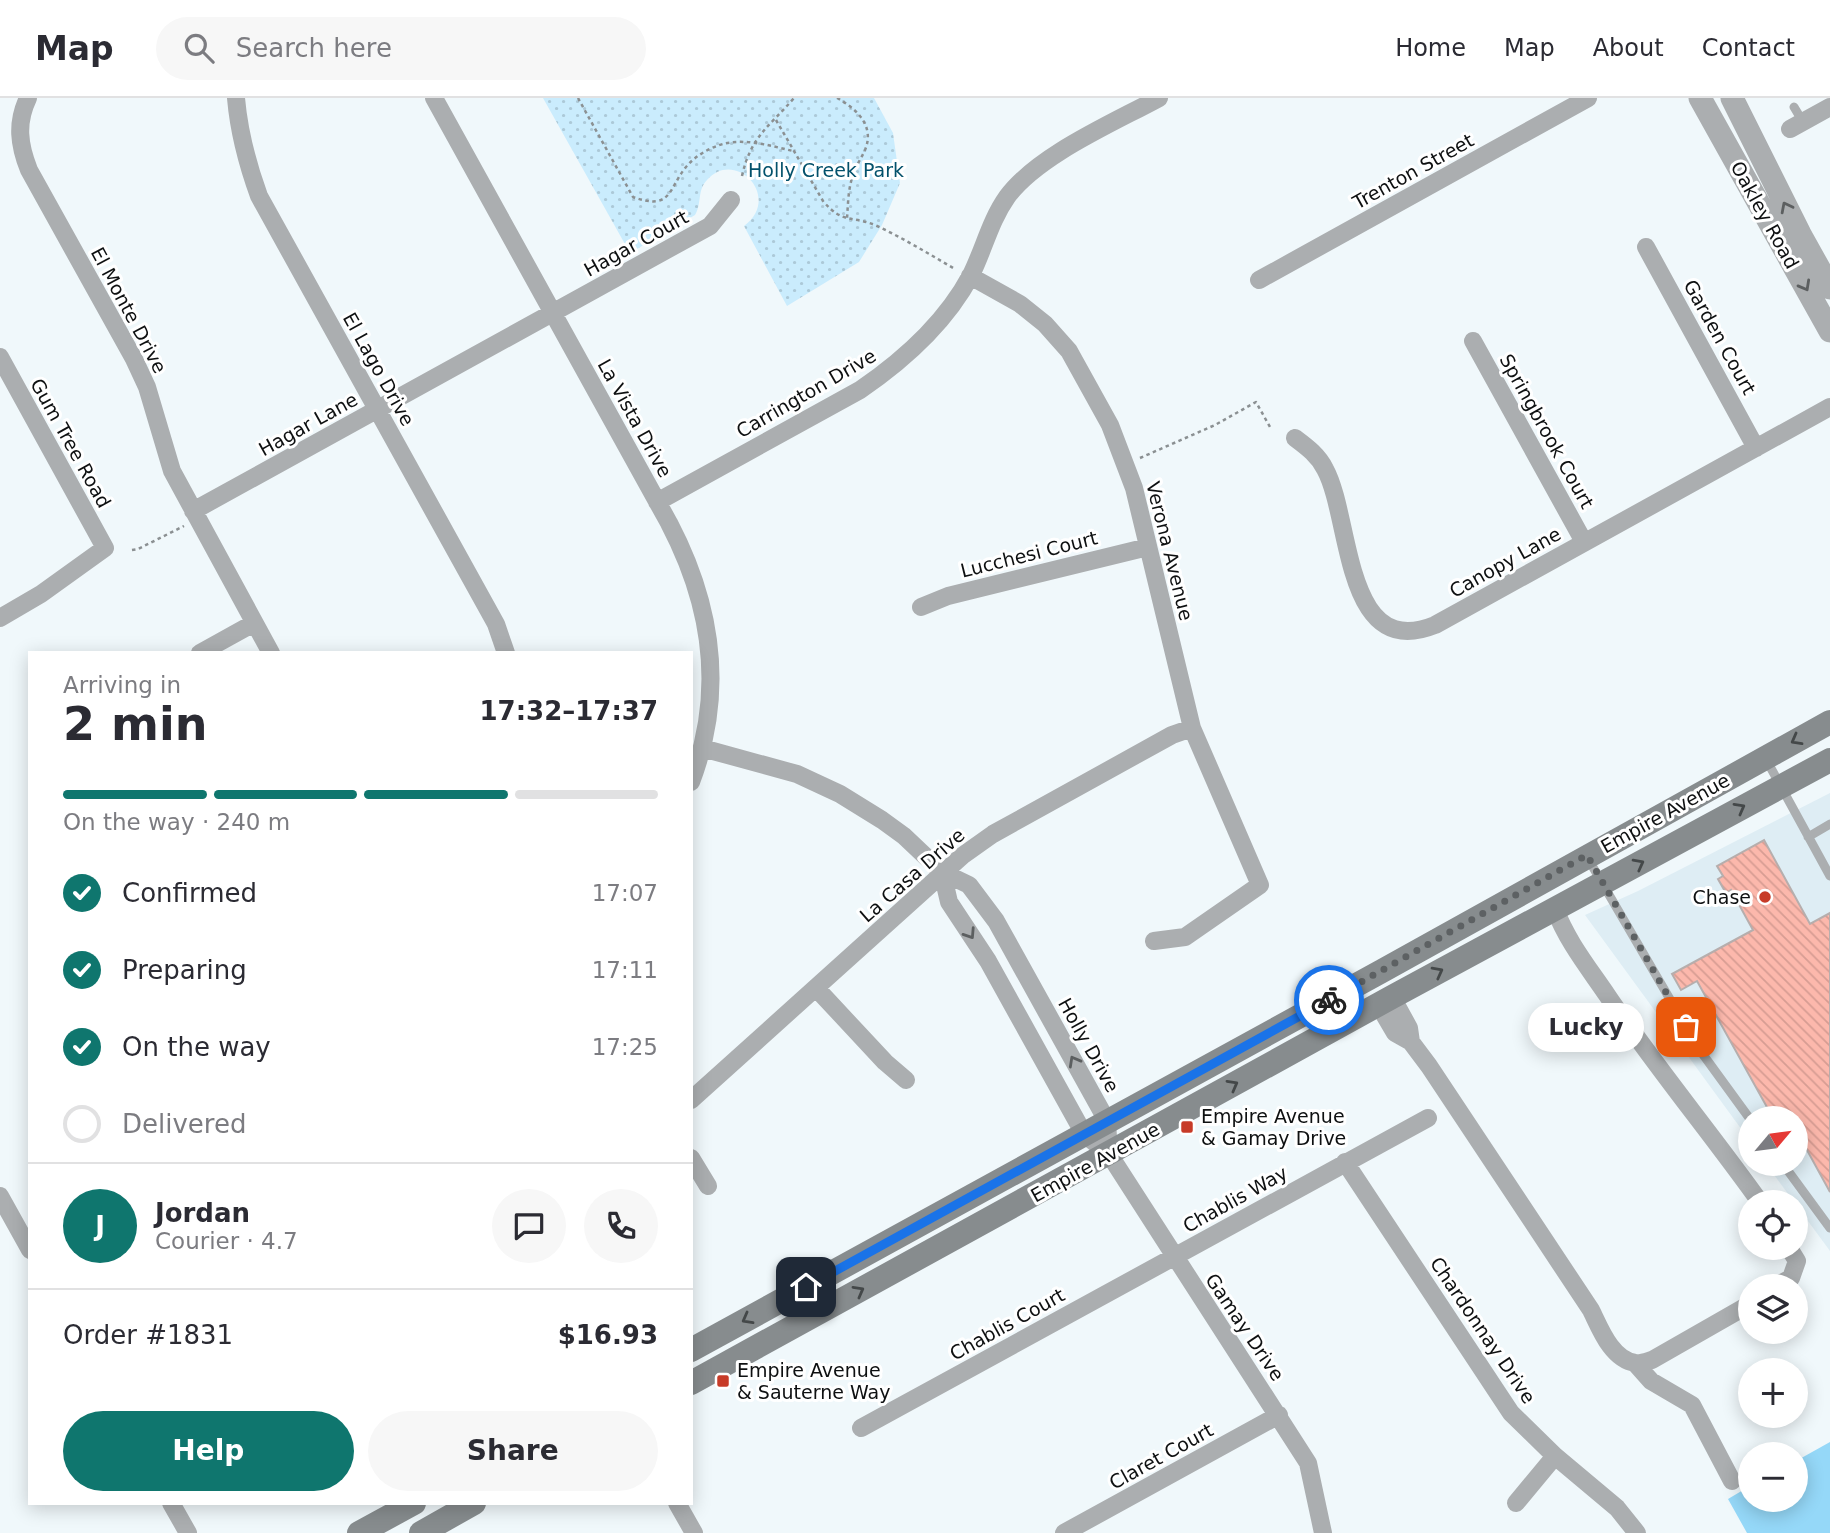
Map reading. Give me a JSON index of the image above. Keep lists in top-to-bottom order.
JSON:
{
  "streets": {
    "main road": ["Empire Avenue"],
    "street": [
      "Trenton Street",
      "Oakley Road",
      "Hagar Court",
      "El Monte Drive",
      "Garden Court",
      "El Lago Drive",
      "Carrington Drive",
      "La Vista Drive",
      "Hagar Lane",
      "Springbrook Court",
      "Gum Tree Road",
      "Verona Avenue",
      "Lucchesi Court",
      "Canopy Lane",
      "La Casa Drive",
      "Holly Drive",
      "Chablis Way",
      "Chablis Court",
      "Gamay Drive",
      "Chardonnay Drive",
      "Claret Court"
    ]
  },
  "crossings": [
    ["Hagar Court", "La Vista Drive"],
    ["Hagar Court", "Hagar Lane"],
    ["El Monte Drive", "Hagar Lane"],
    ["Garden Court", "Canopy Lane"],
    ["El Lago Drive", "Hagar Lane"],
    ["Carrington Drive", "La Vista Drive"],
    ["Carrington Drive", "Verona Avenue"],
    ["La Vista Drive", "Hagar Lane"],
    ["La Vista Drive", "Holly Drive"],
    ["Springbrook Court", "Canopy Lane"],
    ["Verona Avenue", "Lucchesi Court"],
    ["Verona Avenue", "La Casa Drive"],
    ["Empire Avenue", "Holly Drive"],
    ["Empire Avenue", "Gamay Drive"],
    ["La Casa Drive", "Holly Drive"],
    ["Holly Drive", "Gamay Drive"],
    ["Chablis Way", "Chablis Court"],
    ["Chablis Way", "Gamay Drive"],
    ["Chablis Way", "Chardonnay Drive"],
    ["Chablis Court", "Gamay Drive"],
    ["Gamay Drive", "Claret Court"]
  ],
  "parks": ["Holly Creek Park"],
  "places": {
    "other": ["Chase", "Lucky"],
    "transit": ["Empire Avenue & Gamay Drive", "Empire Avenue & Sauterne Way"]
  },
  "north": "top right",
  "page": {
    "header": "Map",
    "search": "Search here",
    "nav": [
      "Home",
      "Map",
      "About",
      "Contact"
    ],
    "heading": ["2 min", "Arriving in", "17:32–17:37"],
    "panel": [
      "Jordan",
      "Courier · 4.7",
      "Order #1831",
      "$16.93"
    ],
    "bar": "On the way · 240 m",
    "list": [
      ["Confirmed", "17:07"],
      ["Preparing", "17:11"],
      ["On the way", "17:25"],
      "Delivered"
    ],
    "bubble": "Lucky",
    "map_buttons": ["+", "−"],
    "round": "J",
    "buttons": ["Help", "Share"]
  }
}
